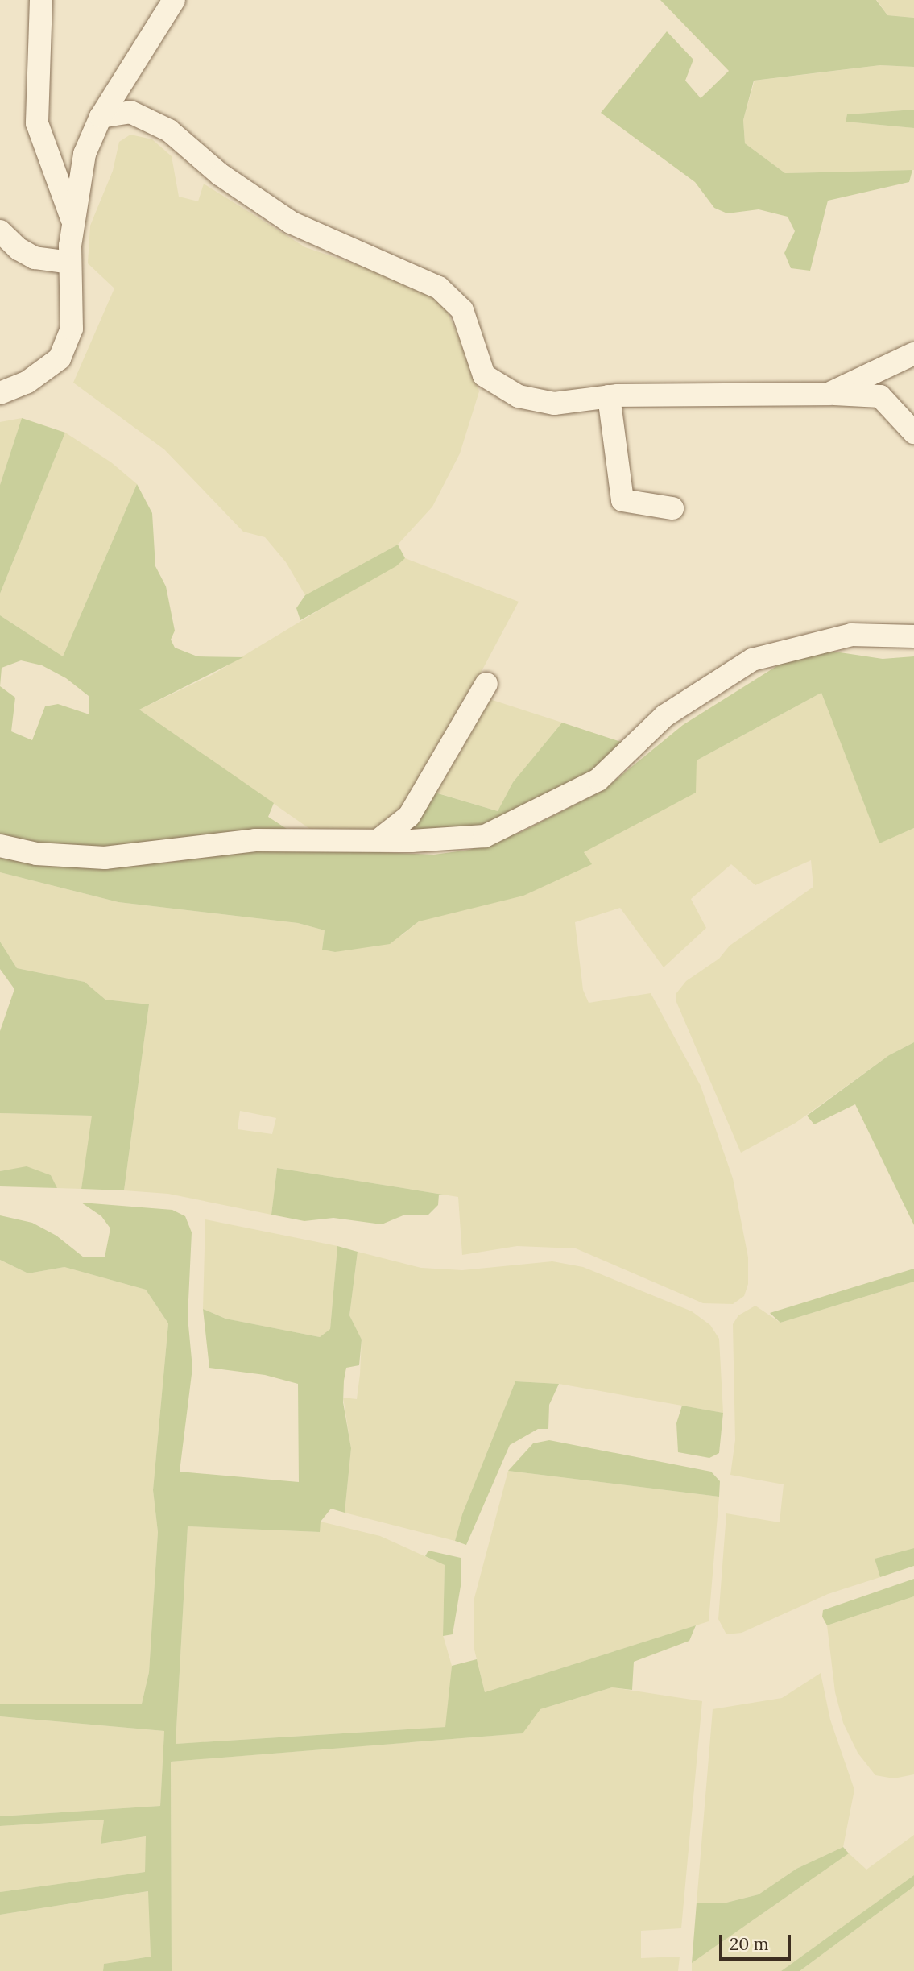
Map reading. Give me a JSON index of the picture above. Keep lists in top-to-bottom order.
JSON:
{
  "scale_bar": "20 m"
}
